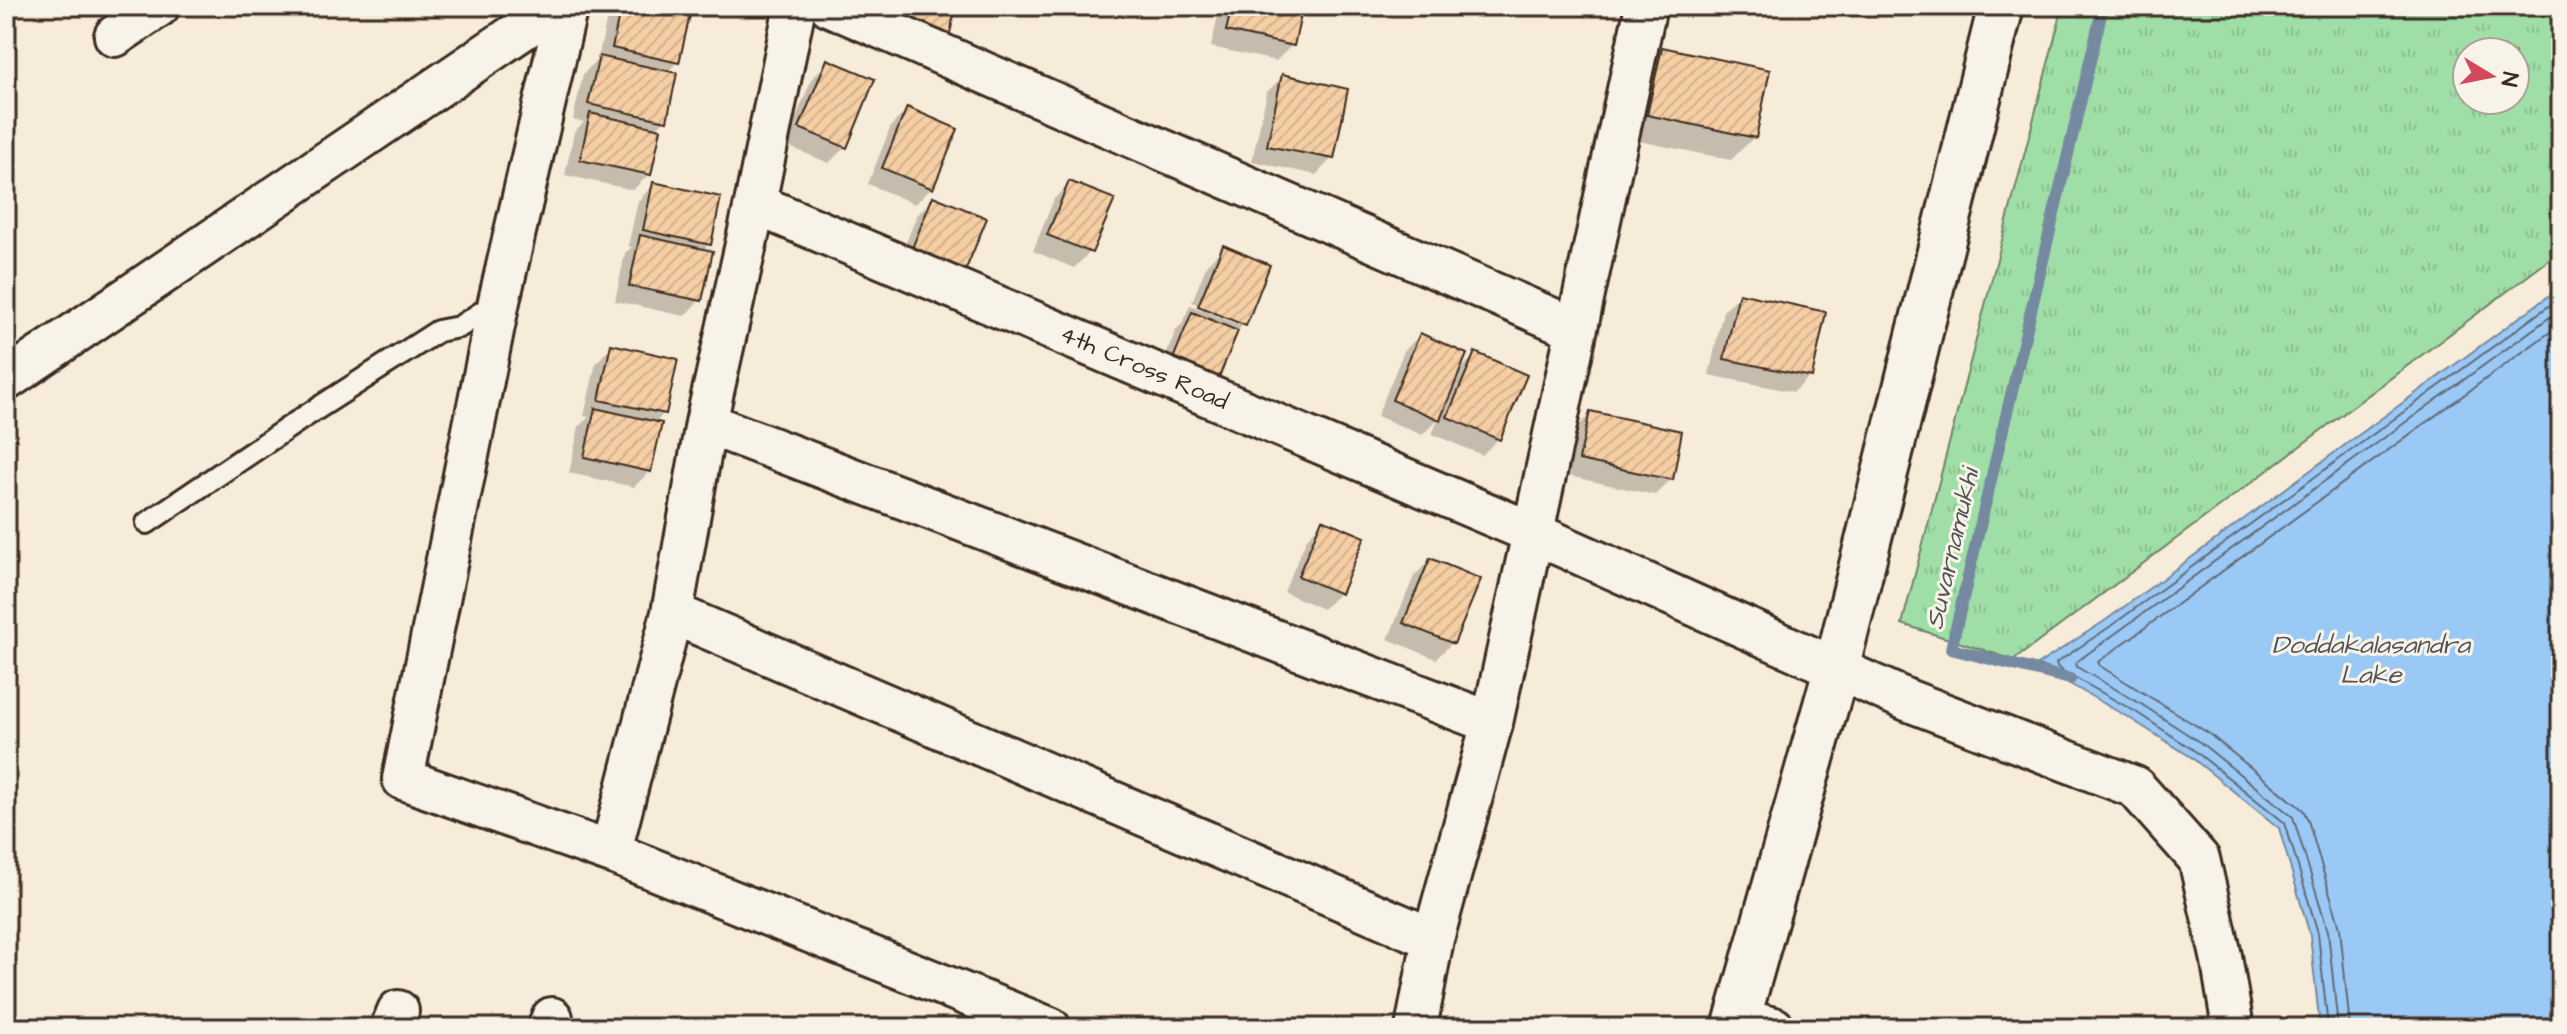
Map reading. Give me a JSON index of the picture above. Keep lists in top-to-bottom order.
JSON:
{
  "streets": {
    "street": ["4th Cross Road"]
  },
  "water": ["Suvarnamukhi", "Doddakalasandra Lake"],
  "north": "right"
}
